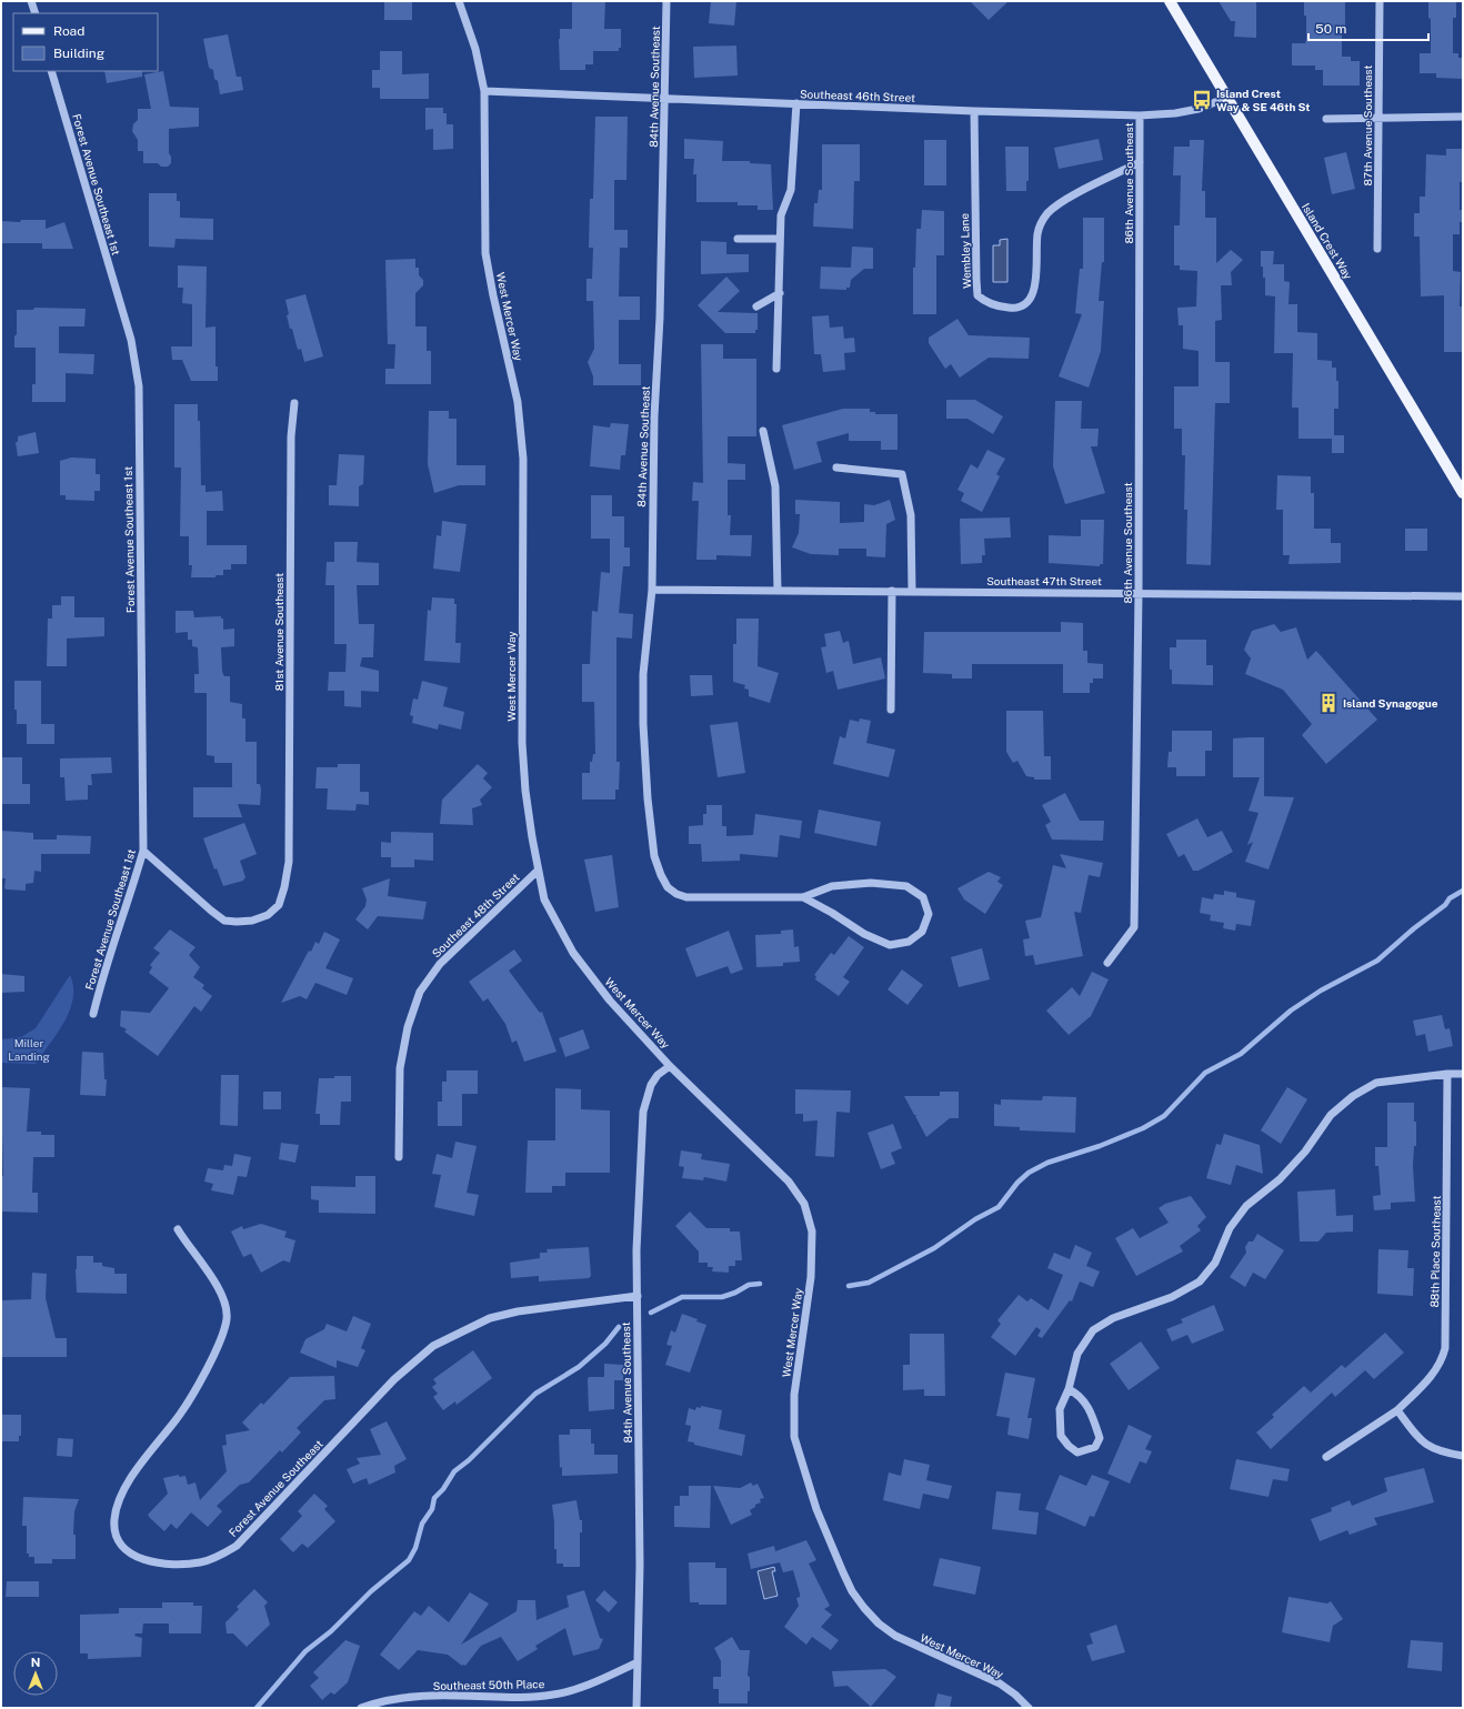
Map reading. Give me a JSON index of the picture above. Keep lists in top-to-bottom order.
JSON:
{
  "streets": {
    "main road": ["Island Crest Way"],
    "street": [
      "84th Avenue Southeast",
      "Southeast 46th Street",
      "87th Avenue Southeast",
      "86th Avenue Southeast",
      "Forest Avenue Southeast 1st",
      "Wembley Lane",
      "West Mercer Way",
      "Southeast 47th Street",
      "81st Avenue Southeast",
      "Southeast 48th Street",
      "88th Place Southeast",
      "Forest Avenue Southeast",
      "Southeast 50th Place"
    ]
  },
  "crossings": [
    ["84th Avenue Southeast", "Southeast 46th Street"],
    ["84th Avenue Southeast", "West Mercer Way"],
    ["84th Avenue Southeast", "Southeast 47th Street"],
    ["84th Avenue Southeast", "Forest Avenue Southeast"],
    ["84th Avenue Southeast", "Southeast 50th Place"],
    ["Southeast 46th Street", "86th Avenue Southeast"],
    ["Southeast 46th Street", "Island Crest Way"],
    ["Southeast 46th Street", "Wembley Lane"],
    ["Southeast 46th Street", "West Mercer Way"],
    ["86th Avenue Southeast", "Wembley Lane"],
    ["86th Avenue Southeast", "Southeast 47th Street"],
    ["Forest Avenue Southeast 1st", "81st Avenue Southeast"],
    ["West Mercer Way", "Southeast 48th Street"]
  ],
  "parks": ["Miller Landing"],
  "places": {
    "bus stop": ["Island Crest Way & SE 46th St"],
    "building": ["Island Synagogue"]
  },
  "legend": ["Road", "Building"],
  "scale_bar": "50 m",
  "north": "top"
}
